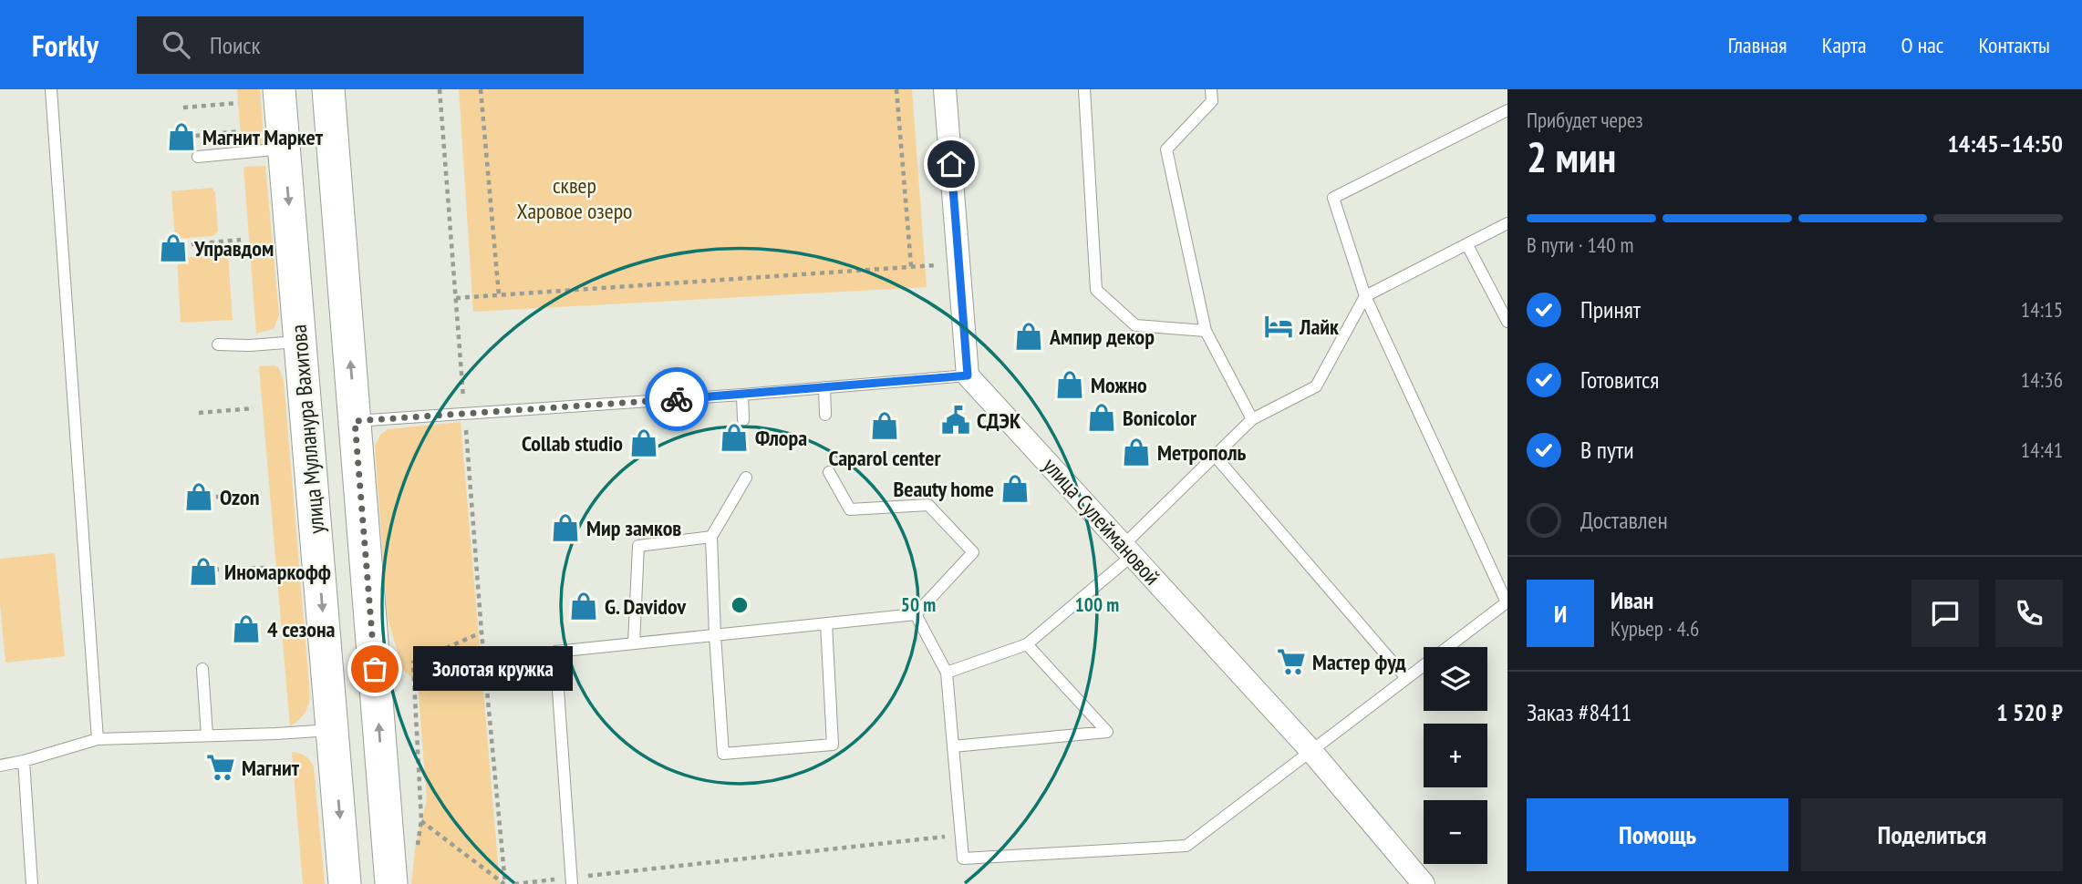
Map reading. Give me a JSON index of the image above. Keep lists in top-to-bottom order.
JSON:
{
  "streets": {
    "main road": ["улица Мулланура Вахитова"],
    "street": ["улица Сулеймановой"]
  },
  "parks": ["сквер Харовое озеро"],
  "places": {
    "shop": [
      "Магнит Маркет",
      "Управдом",
      "Ампир декор",
      "Можно",
      "Bonicolor",
      "Caparol center",
      "Флора",
      "Collab studio",
      "Метрополь",
      "Beauty home",
      "Ozon",
      "Мир замков",
      "Иномаркофф",
      "G. Davidov",
      "4 сезона"
    ],
    "hotel": ["Лайк"],
    "public building": ["СДЭК"],
    "supermarket": ["Мастер фуд", "Магнит"],
    "other": ["Золотая кружка"]
  },
  "page": {
    "header": "Forkly",
    "search": "Поиск",
    "nav": [
      "Главная",
      "Карта",
      "О нас",
      "Контакты"
    ],
    "heading": ["2 мин", "Прибудет через", "14:45–14:50"],
    "panel": [
      "Иван",
      "Курьер · 4.6",
      "Заказ #8411",
      "1 520 ₽"
    ],
    "bar": "В пути · 140 m",
    "list": [
      ["Принят", "14:15"],
      ["Готовится", "14:36"],
      ["В пути", "14:41"],
      "Доставлен"
    ],
    "round": "И",
    "bubble": "Золотая кружка",
    "map_buttons": ["+", "−"],
    "buttons": ["Помощь", "Поделиться"]
  },
  "rings": ["50 m", "100 m"]
}
